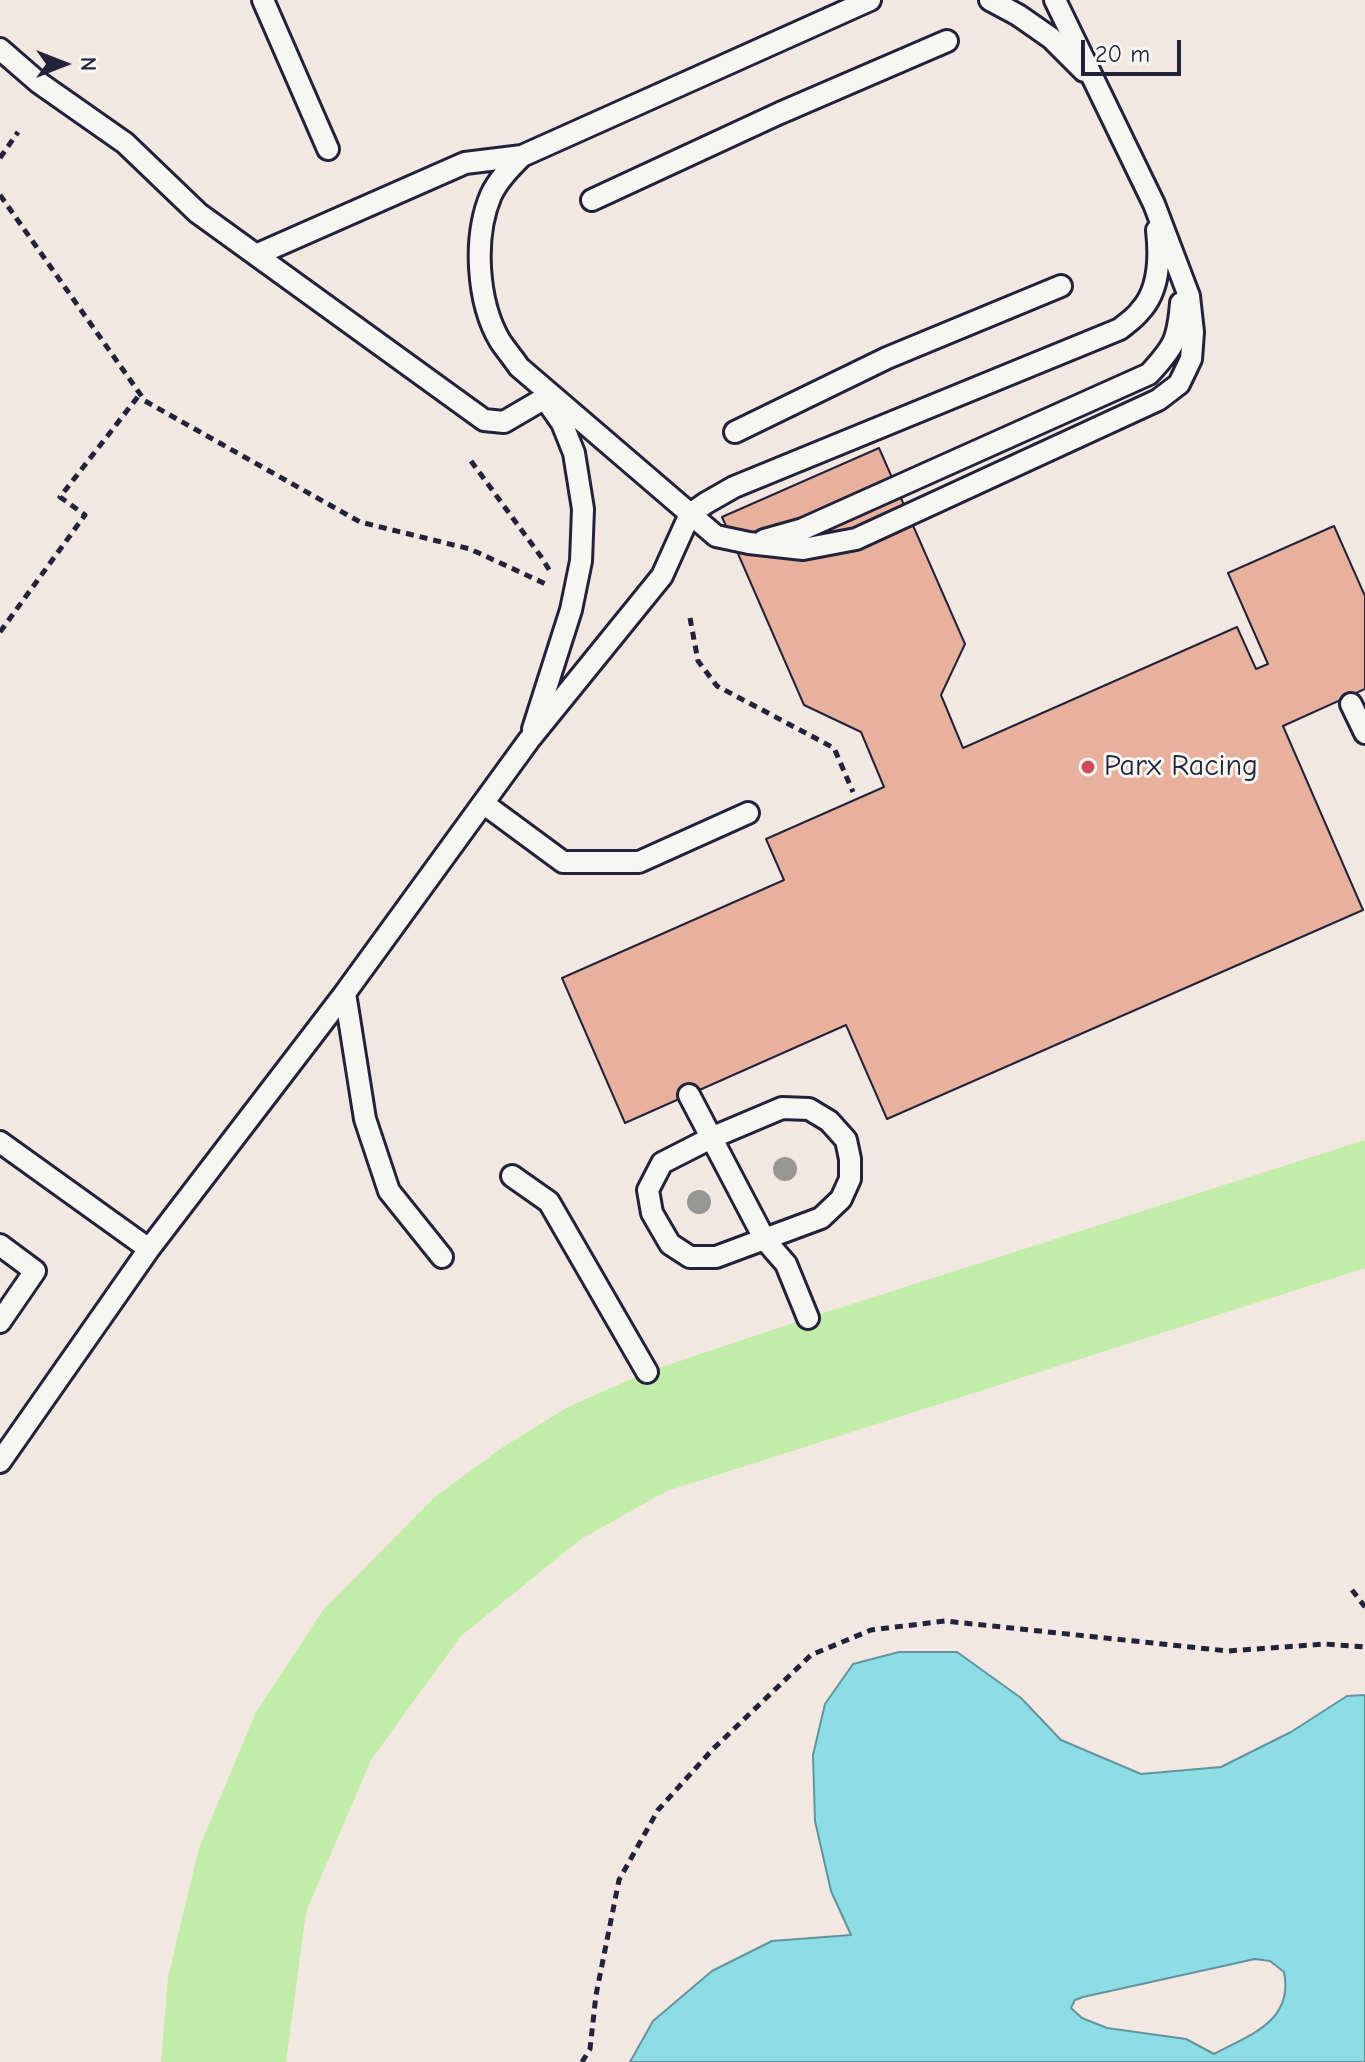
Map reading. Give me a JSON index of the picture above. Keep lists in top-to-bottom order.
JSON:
{
  "places": ["Parx Racing"],
  "scale_bar": "20 m",
  "north": "right"
}
